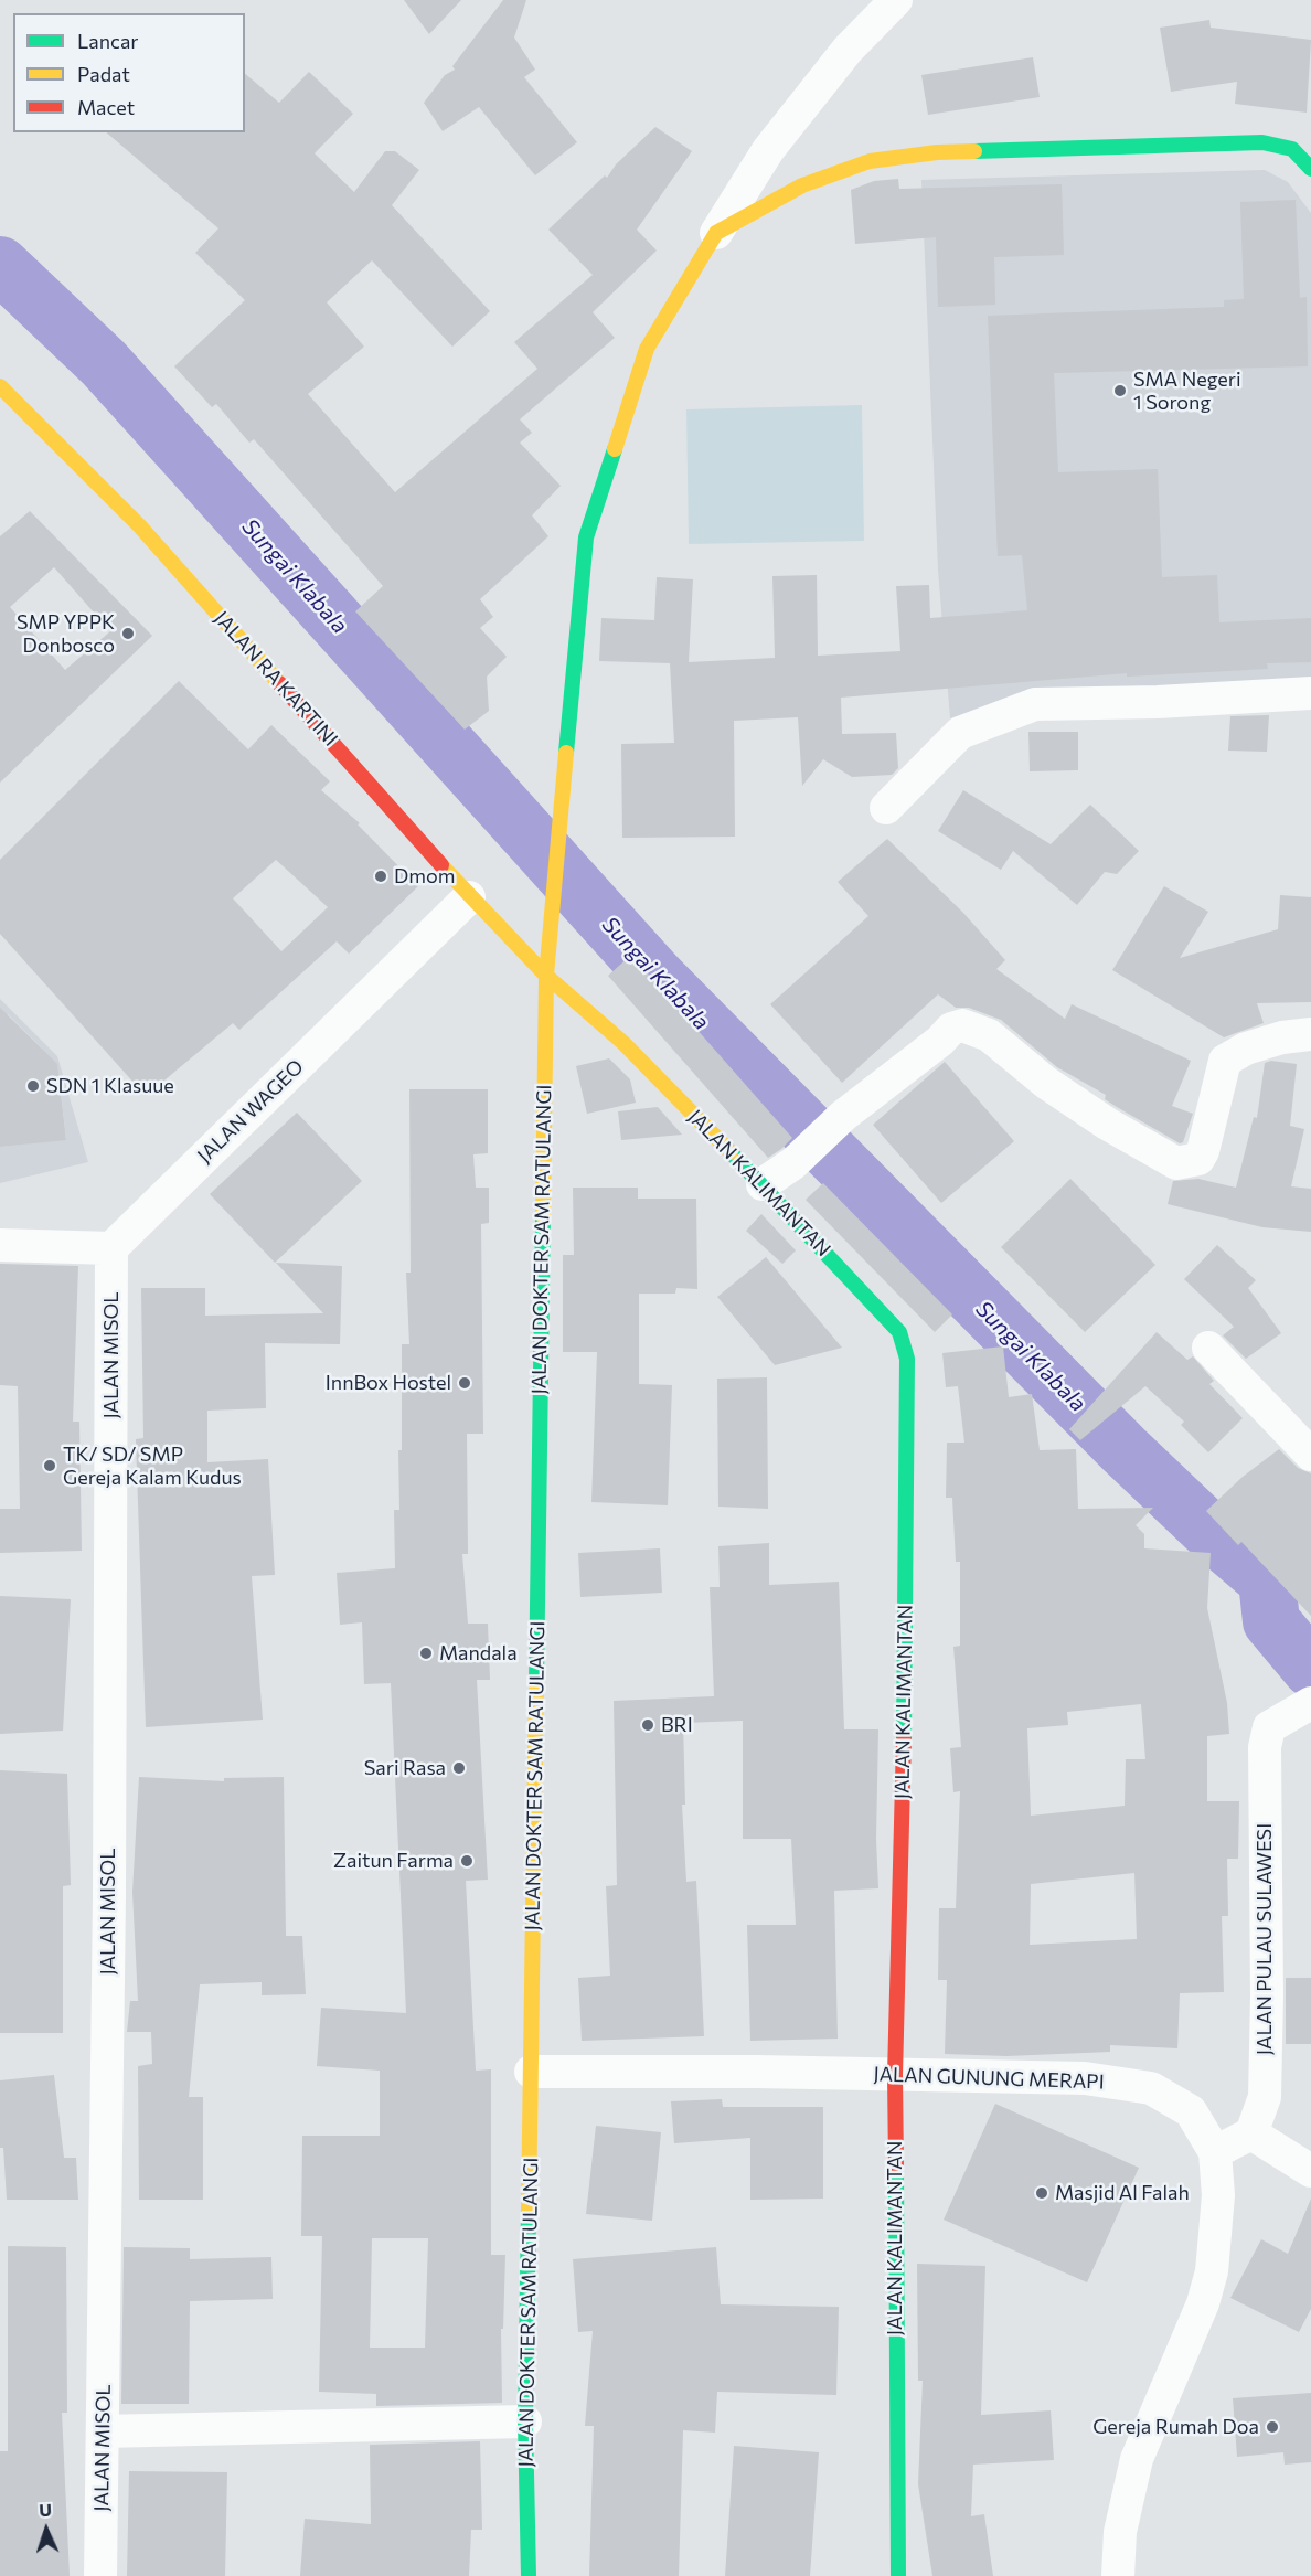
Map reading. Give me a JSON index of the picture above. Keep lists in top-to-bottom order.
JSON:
{
  "streets": {
    "street": [
      "JALAN RA KARTINI",
      "JALAN WAGEO",
      "JALAN KALIMANTAN",
      "JALAN DOKTER SAM RATULANGI",
      "JALAN MISOL",
      "JALAN PULAU SULAWESI",
      "JALAN GUNUNG MERAPI"
    ]
  },
  "crossings": [
    ["JALAN RA KARTINI", "JALAN WAGEO"],
    ["JALAN RA KARTINI", "JALAN KALIMANTAN"],
    ["JALAN RA KARTINI", "JALAN DOKTER SAM RATULANGI"],
    ["JALAN WAGEO", "JALAN MISOL"],
    ["JALAN KALIMANTAN", "JALAN DOKTER SAM RATULANGI"],
    ["JALAN KALIMANTAN", "JALAN GUNUNG MERAPI"],
    ["JALAN DOKTER SAM RATULANGI", "JALAN GUNUNG MERAPI"]
  ],
  "water": ["Sungai Klabala"],
  "places": [
    "SMA Negeri 1 Sorong",
    "SMP YPPK Donbosco",
    "Dmom",
    "SDN 1 Klasuue",
    "InnBox Hostel",
    "TK/ SD/ SMP Gereja Kalam Kudus",
    "Mandala",
    "BRI",
    "Sari Rasa",
    "Zaitun Farma",
    "Masjid Al Falah",
    "Gereja Rumah Doa"
  ],
  "legend": ["Lancar", "Padat", "Macet"],
  "north": "top"
}
